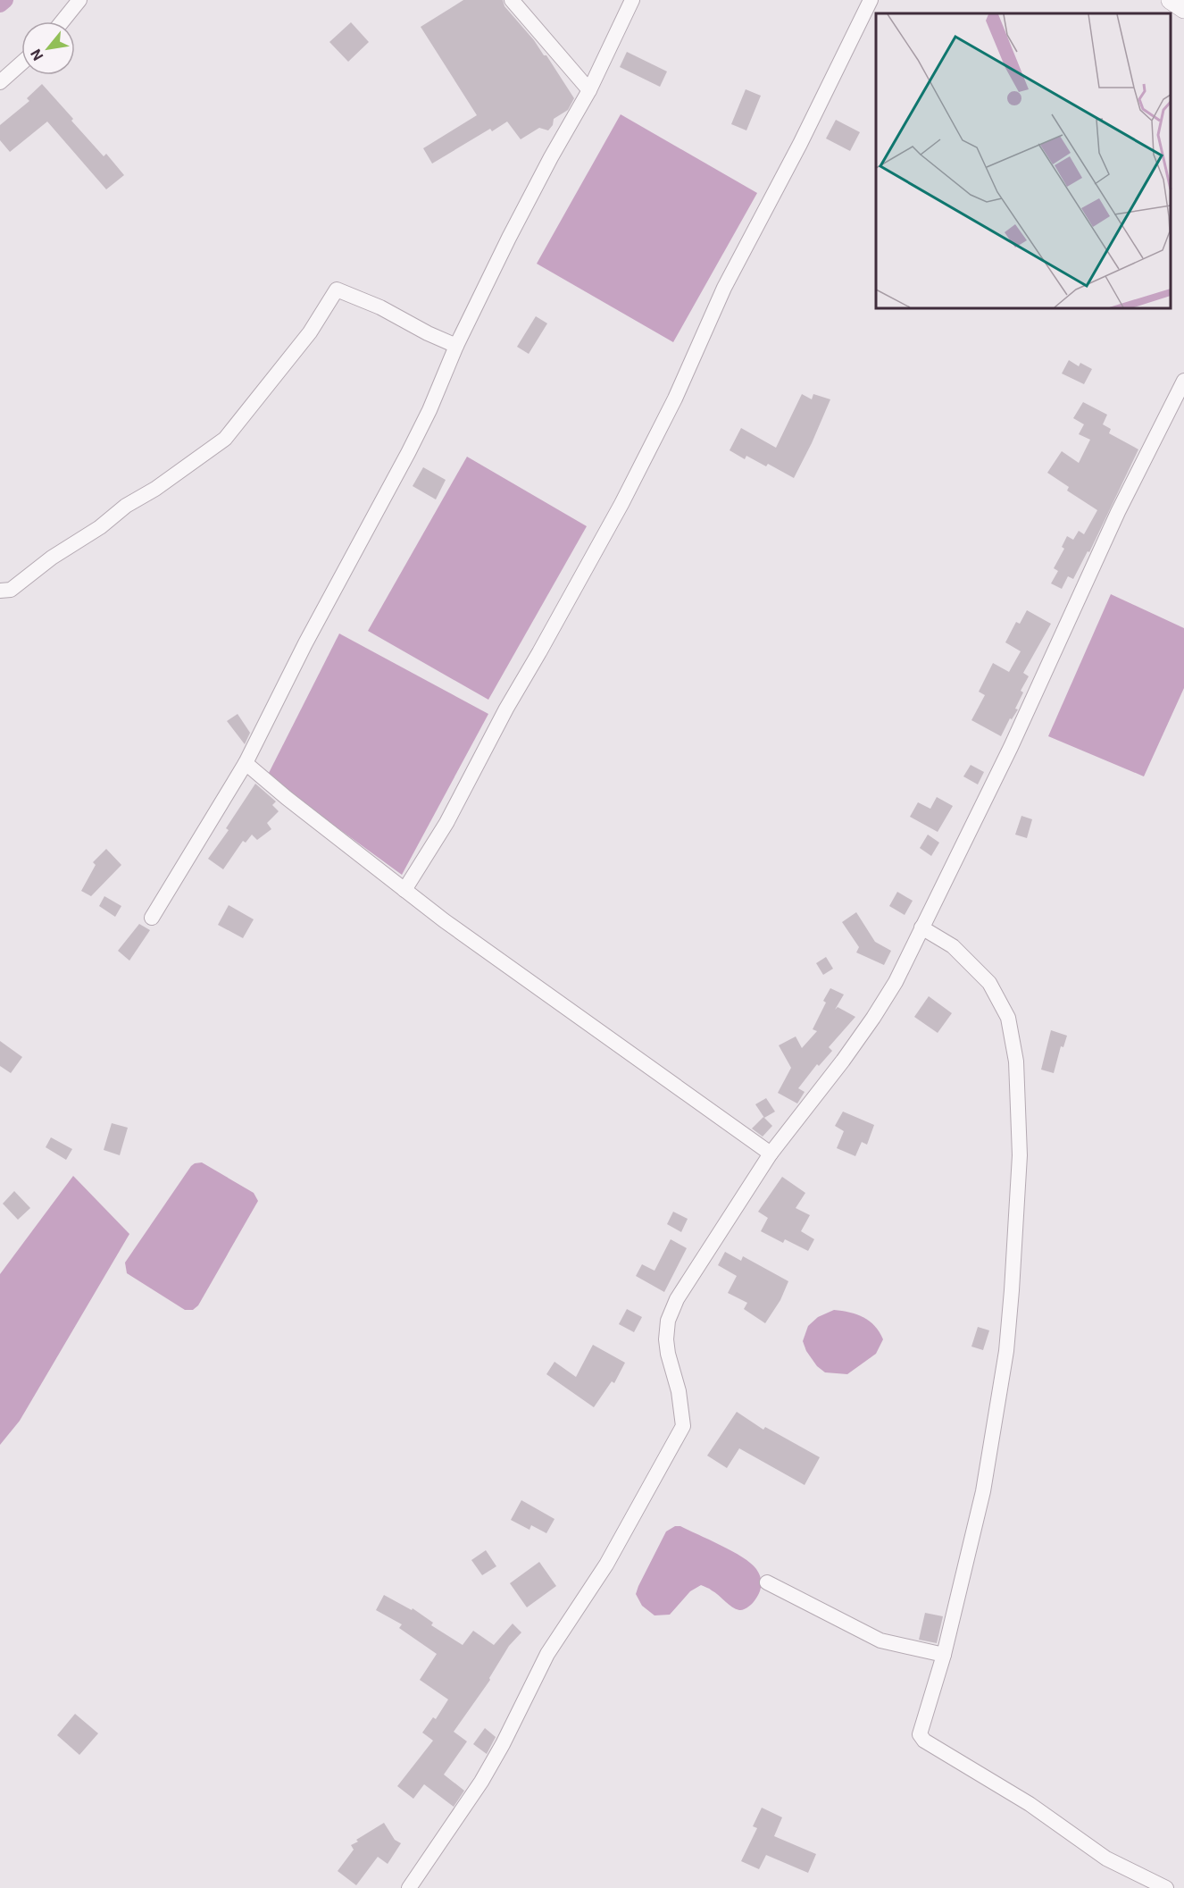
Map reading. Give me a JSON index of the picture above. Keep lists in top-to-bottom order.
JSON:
{
  "north": "bottom left"
}
